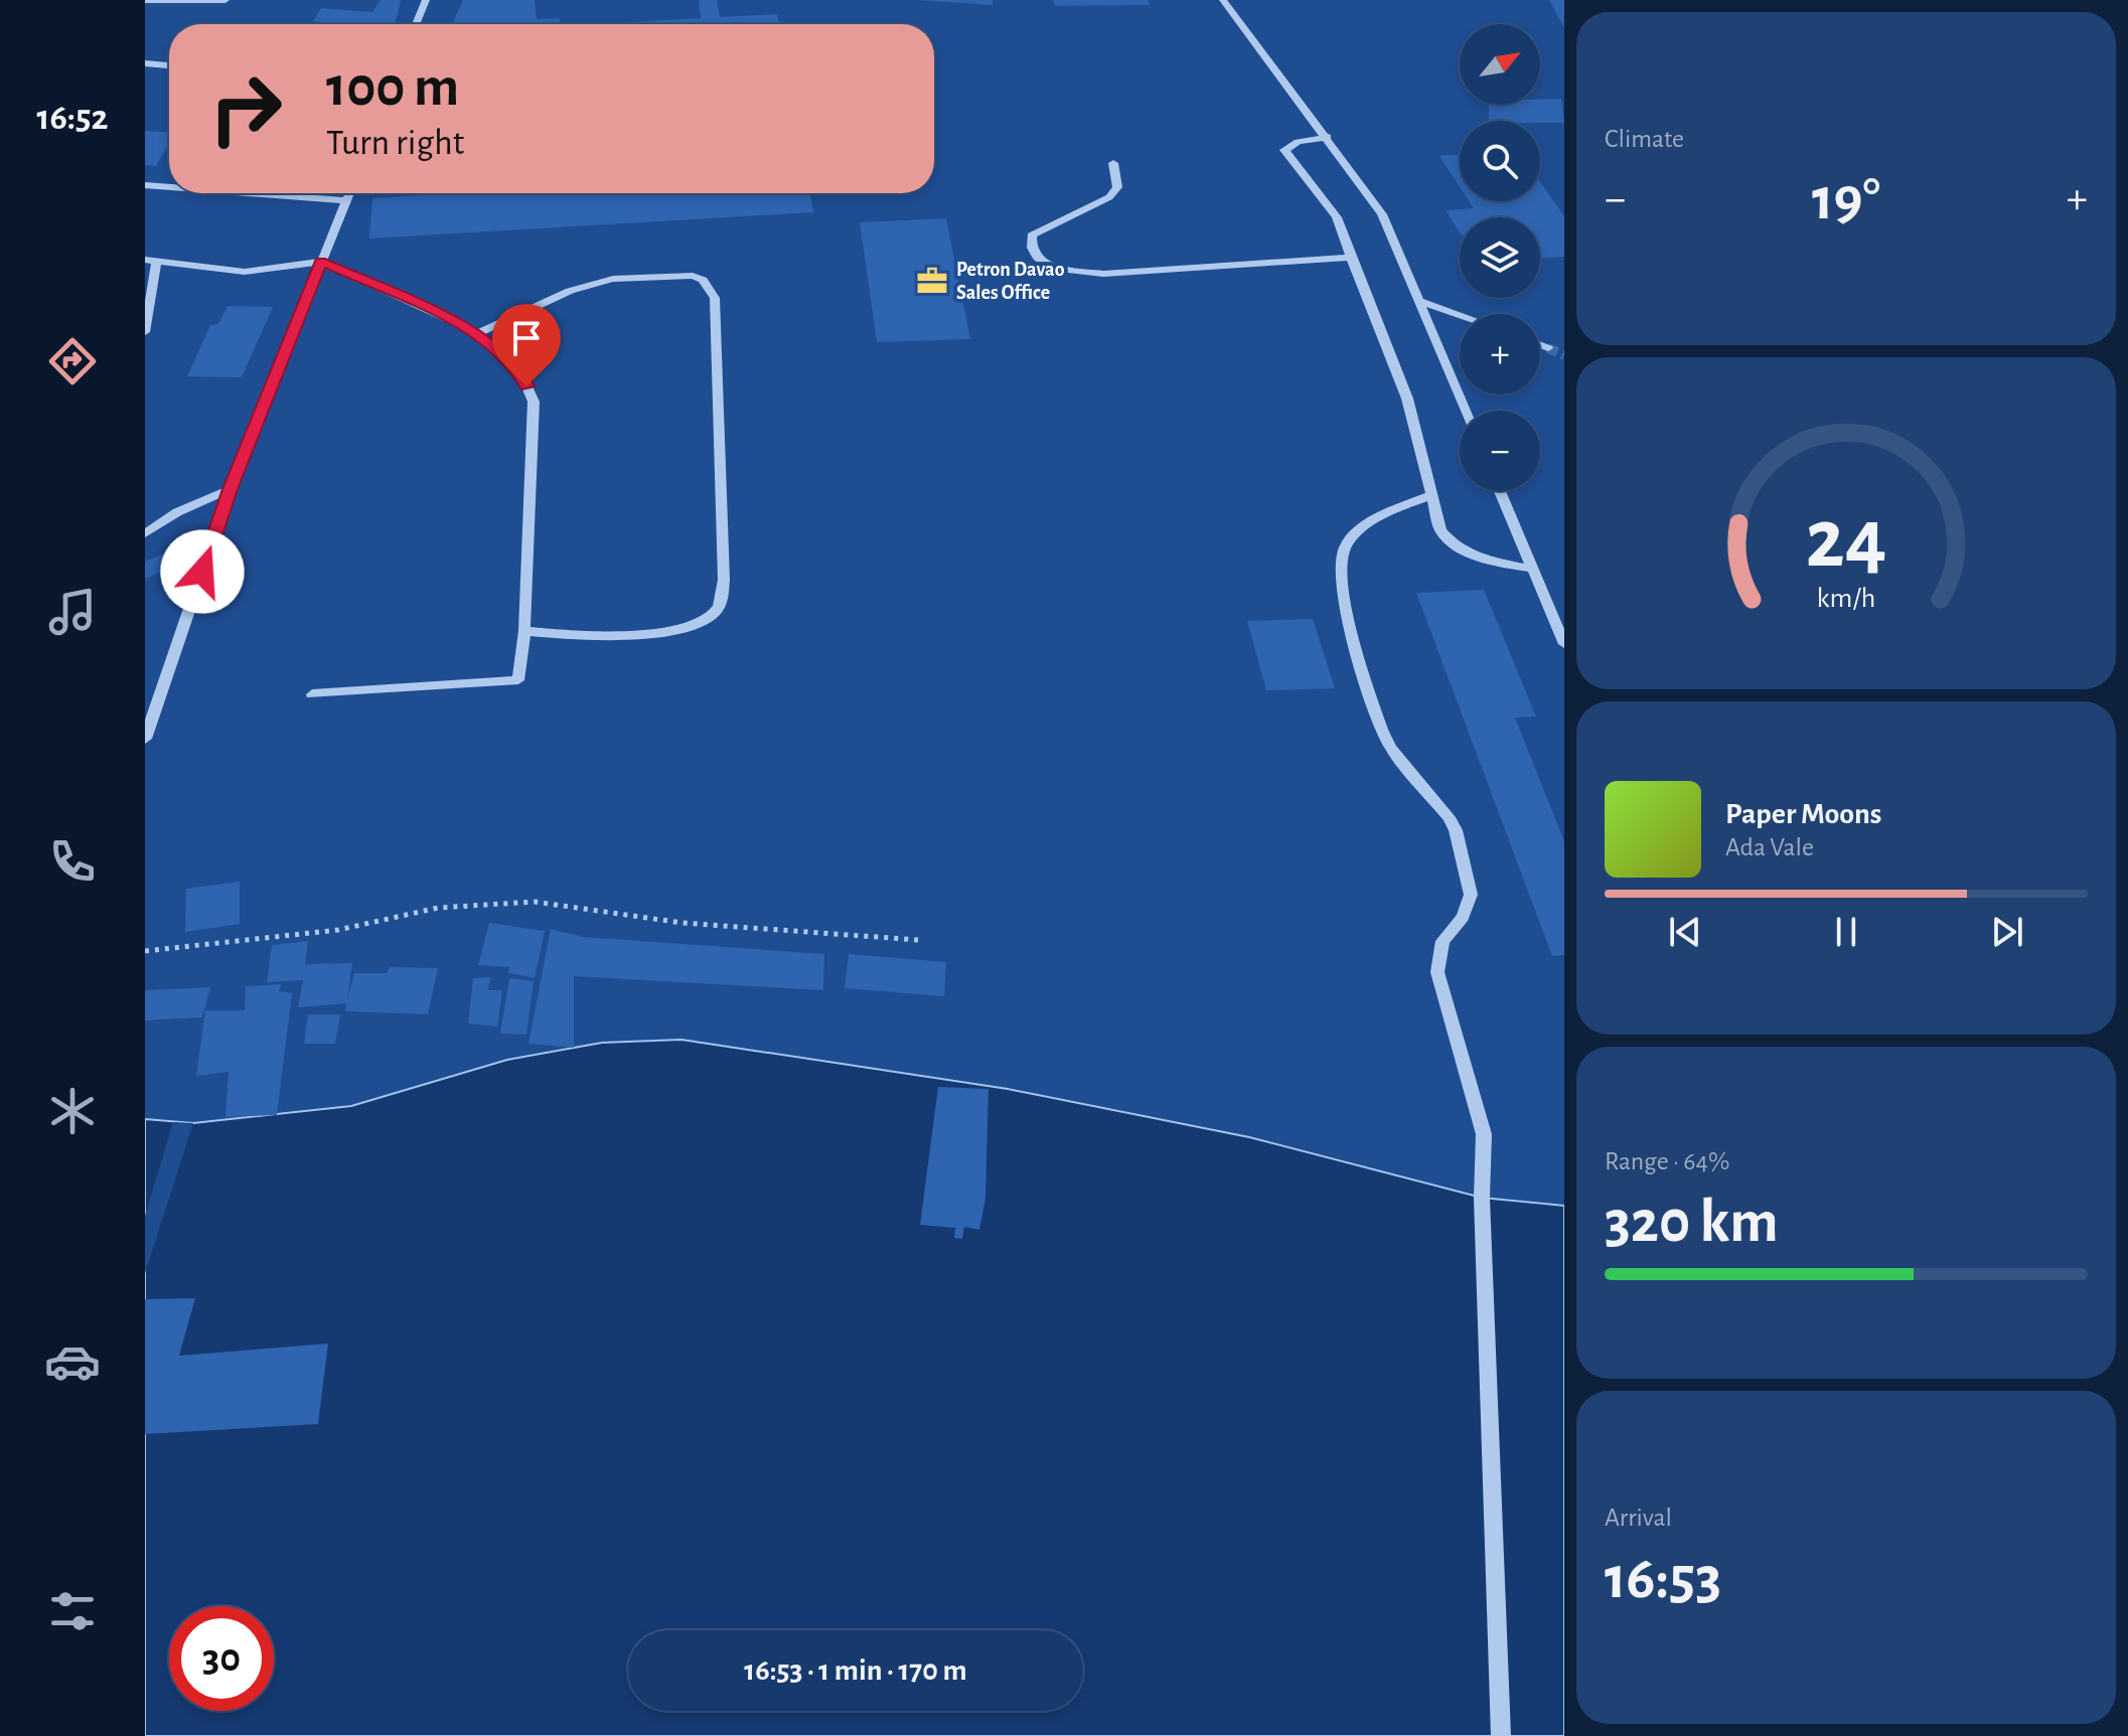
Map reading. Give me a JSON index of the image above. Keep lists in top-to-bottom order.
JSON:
{
  "places": {
    "office": ["Petron Davao Sales Office"]
  },
  "north": "top right",
  "page": {
    "tabs": "16:52",
    "tile": [
      "Climate",
      ["Range · 64%", "320 km"],
      ["Arrival", "16:53"]
    ],
    "map_buttons": ["+", "−"],
    "turn": ["100 m", "Turn right"],
    "heat": ["−", "19°", "+"],
    "song": ["Paper Moons", "Ada Vale"],
    "limit": "30",
    "trip": "16:53 · 1 min · 170 m",
    "gauge": ["24", "km/h"]
  }
}
